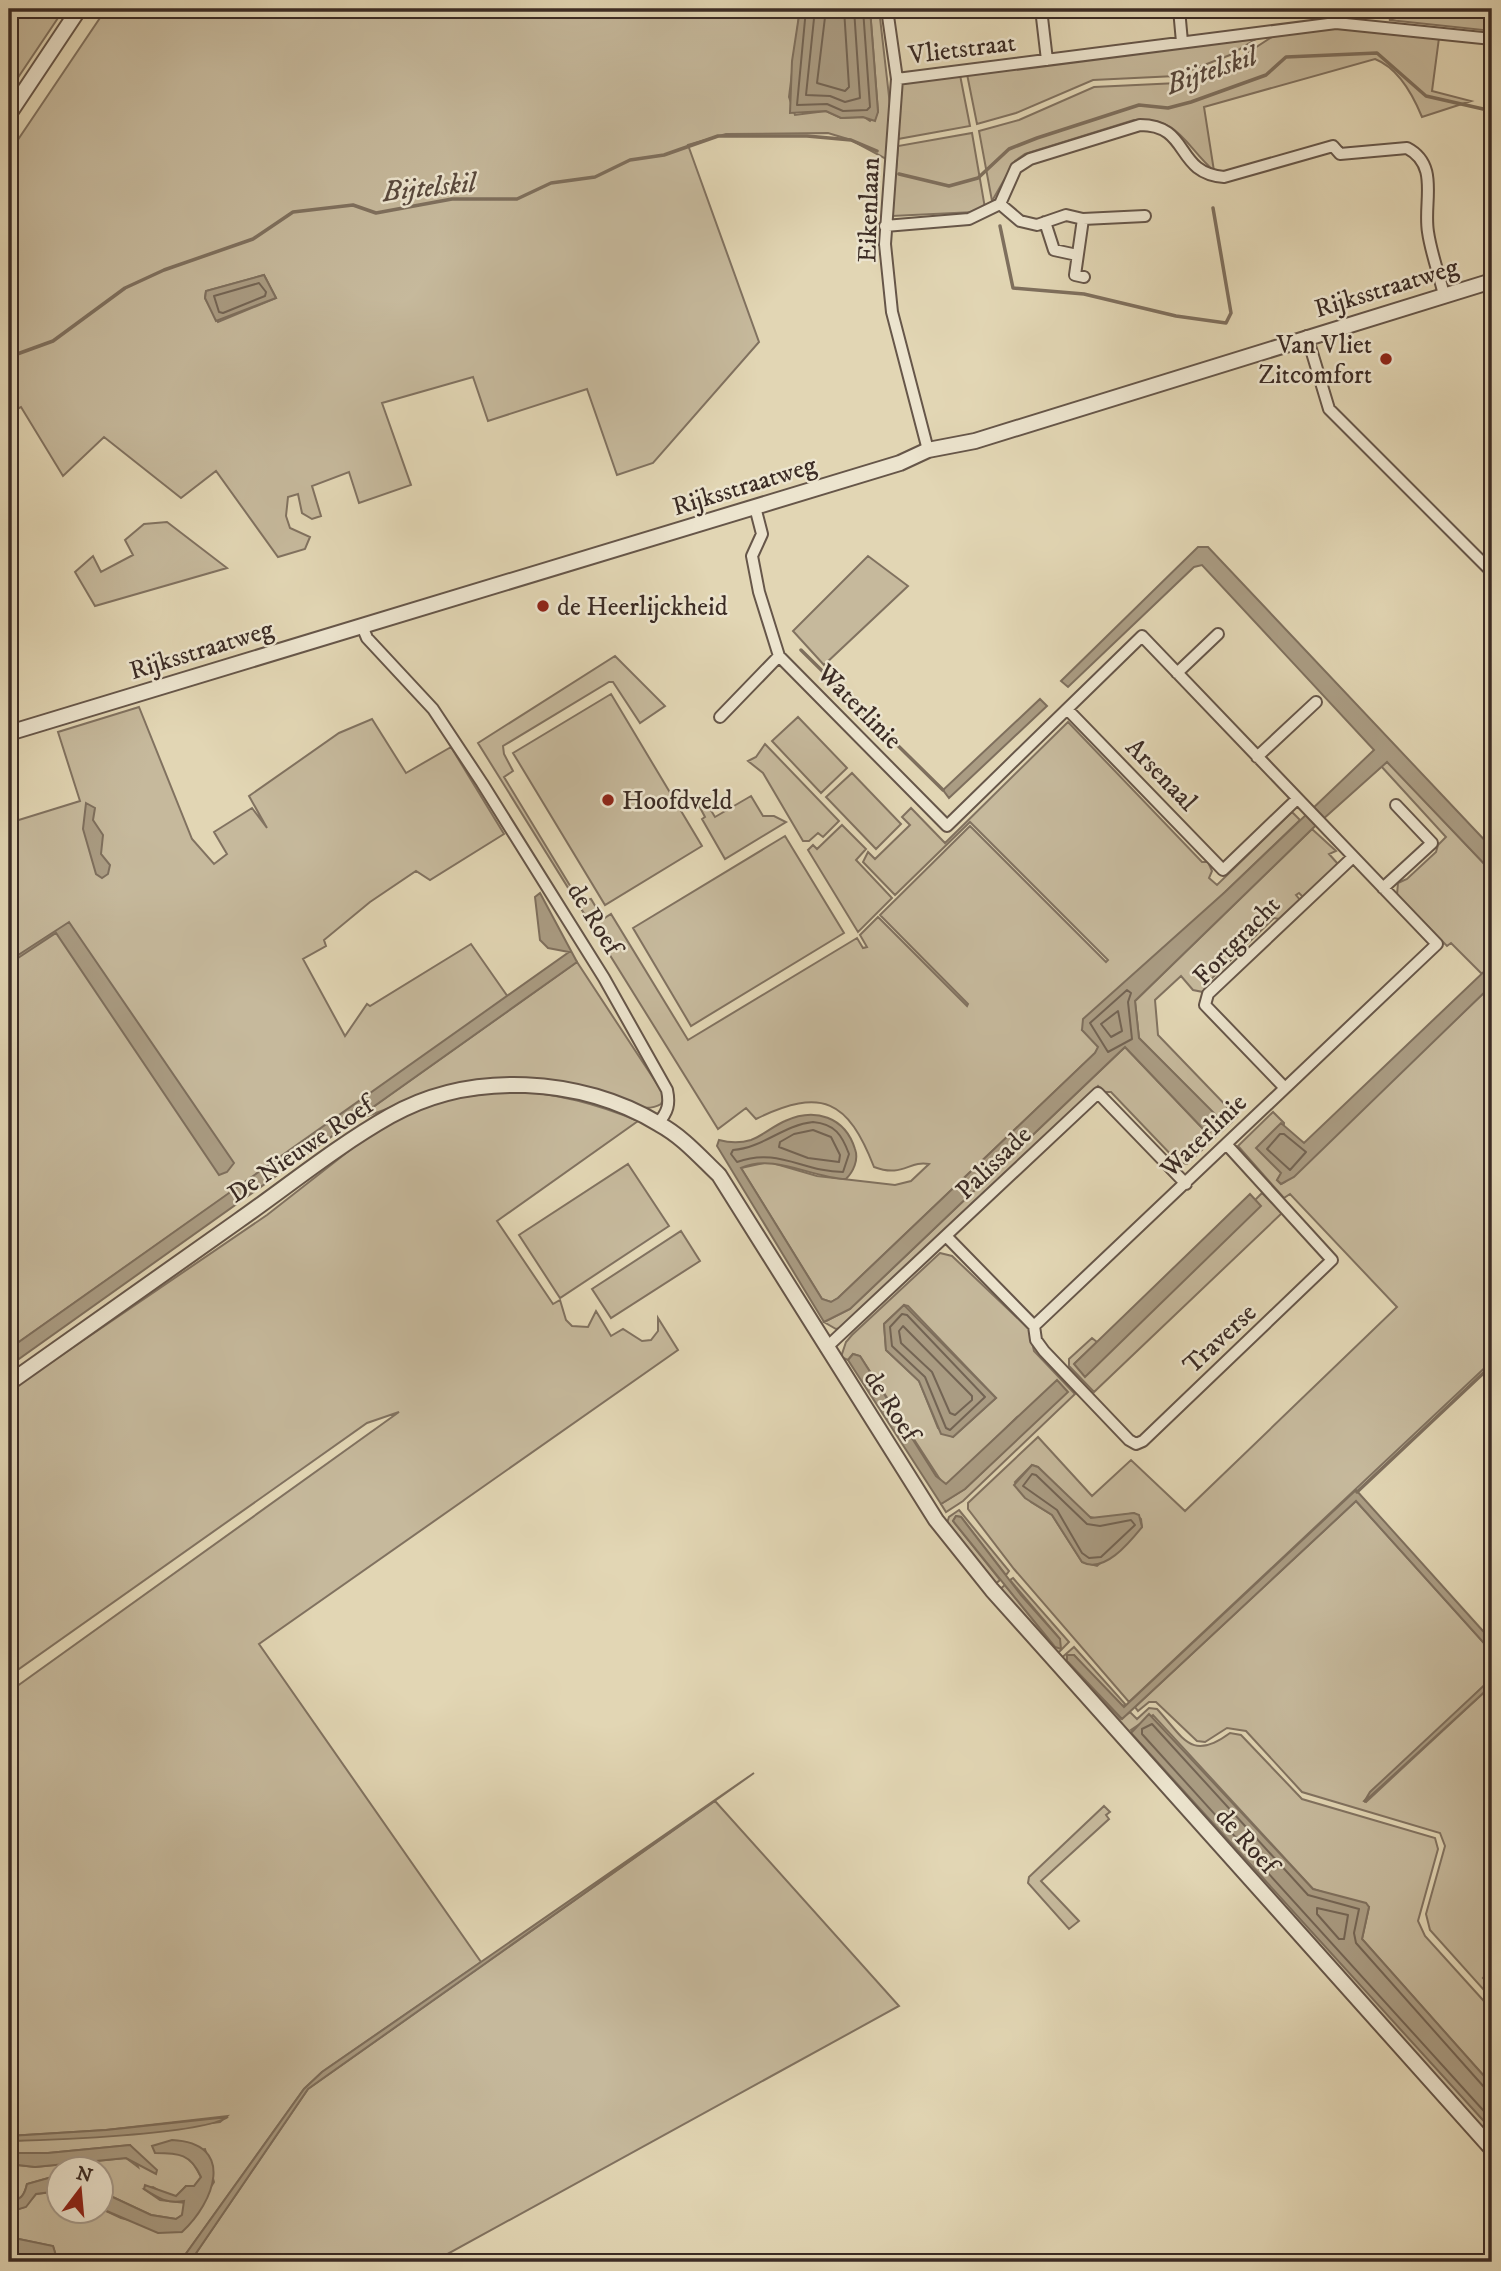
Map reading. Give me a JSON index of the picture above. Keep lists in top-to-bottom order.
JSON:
{
  "streets": {
    "street": [
      "Vlietstraat",
      "Eikenlaan",
      "Rijksstraatweg",
      "Waterlinie",
      "Arsenaal",
      "de Roef",
      "Fortgracht",
      "De Nieuwe Roef",
      "Palissade",
      "Traverse"
    ]
  },
  "crossings": [
    ["Vlietstraat", "Eikenlaan"],
    ["Eikenlaan", "Rijksstraatweg"],
    ["Rijksstraatweg", "Waterlinie"],
    ["Rijksstraatweg", "de Roef"],
    ["Waterlinie", "Arsenaal"],
    ["Waterlinie", "Fortgracht"],
    ["Waterlinie", "Palissade"],
    ["Waterlinie", "Traverse"],
    ["de Roef", "De Nieuwe Roef"],
    ["de Roef", "Palissade"]
  ],
  "water": ["Bijtelskil"],
  "places": ["Van Vliet Zitcomfort", "de Heerlijckheid", "Hoofdveld"],
  "north": "top"
}
